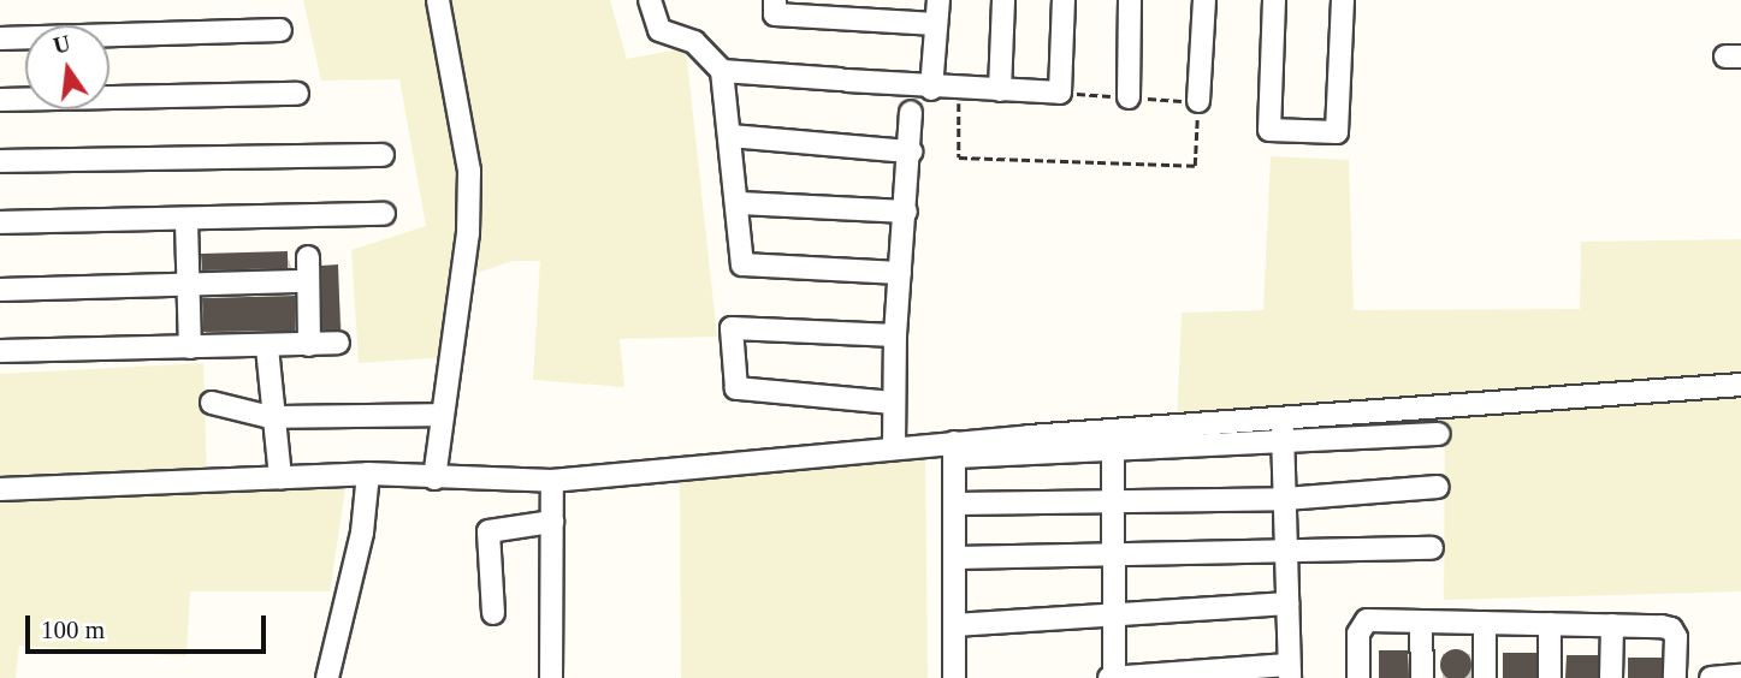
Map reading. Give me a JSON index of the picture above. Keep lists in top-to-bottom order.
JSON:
{
  "scale_bar": "100 m",
  "north": "top"
}
